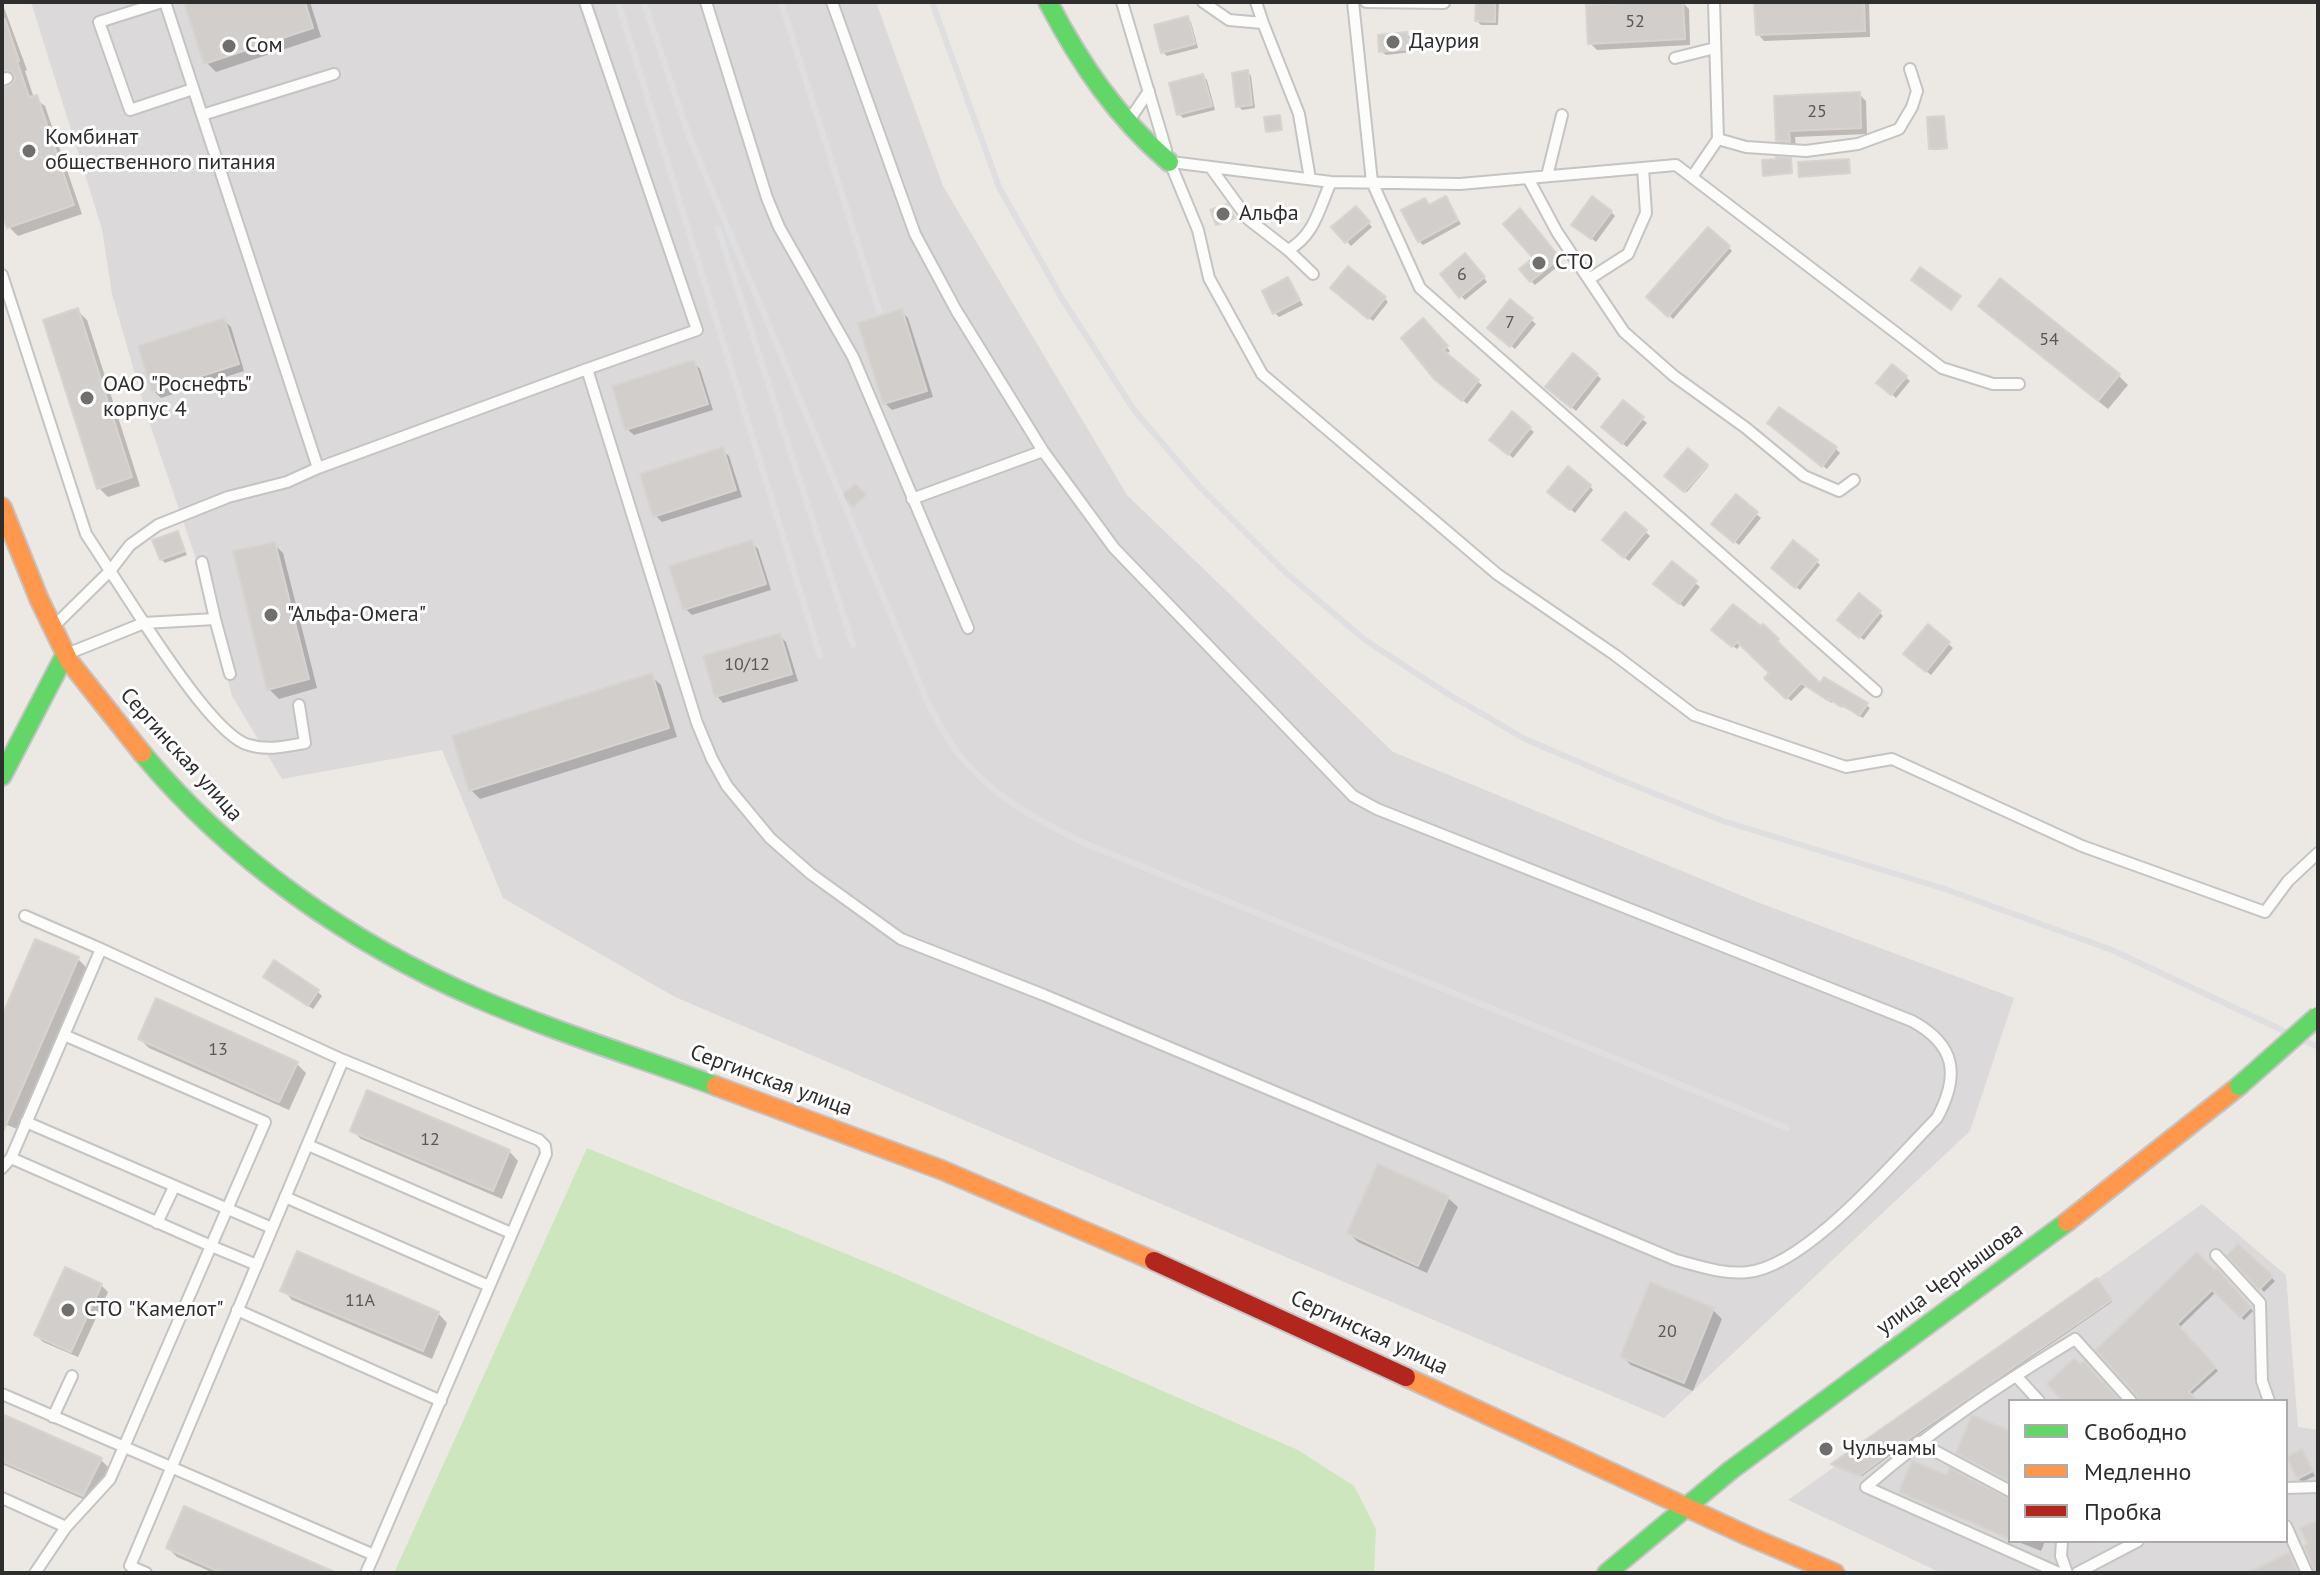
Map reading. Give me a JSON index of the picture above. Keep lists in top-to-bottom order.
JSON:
{
  "streets": {
    "main road": ["Сергинская улица", "улица Чернышова"]
  },
  "crossings": [
    ["Сергинская улица", "улица Чернышова"]
  ],
  "places": [
    "Даурия",
    "Сом",
    "Комбинат общественного питания",
    "Альфа",
    "СТО",
    "ОАО \"Роснефть\" корпус 4",
    "\"Альфа-Омега\"",
    "СТО \"Камелот\"",
    "Чульчамы"
  ],
  "house_numbers": [
    "52",
    "25",
    "6",
    "7",
    "54",
    "10/12",
    "13",
    "12",
    "11А",
    "20"
  ],
  "legend": ["Свободно", "Медленно", "Пробка"]
}
